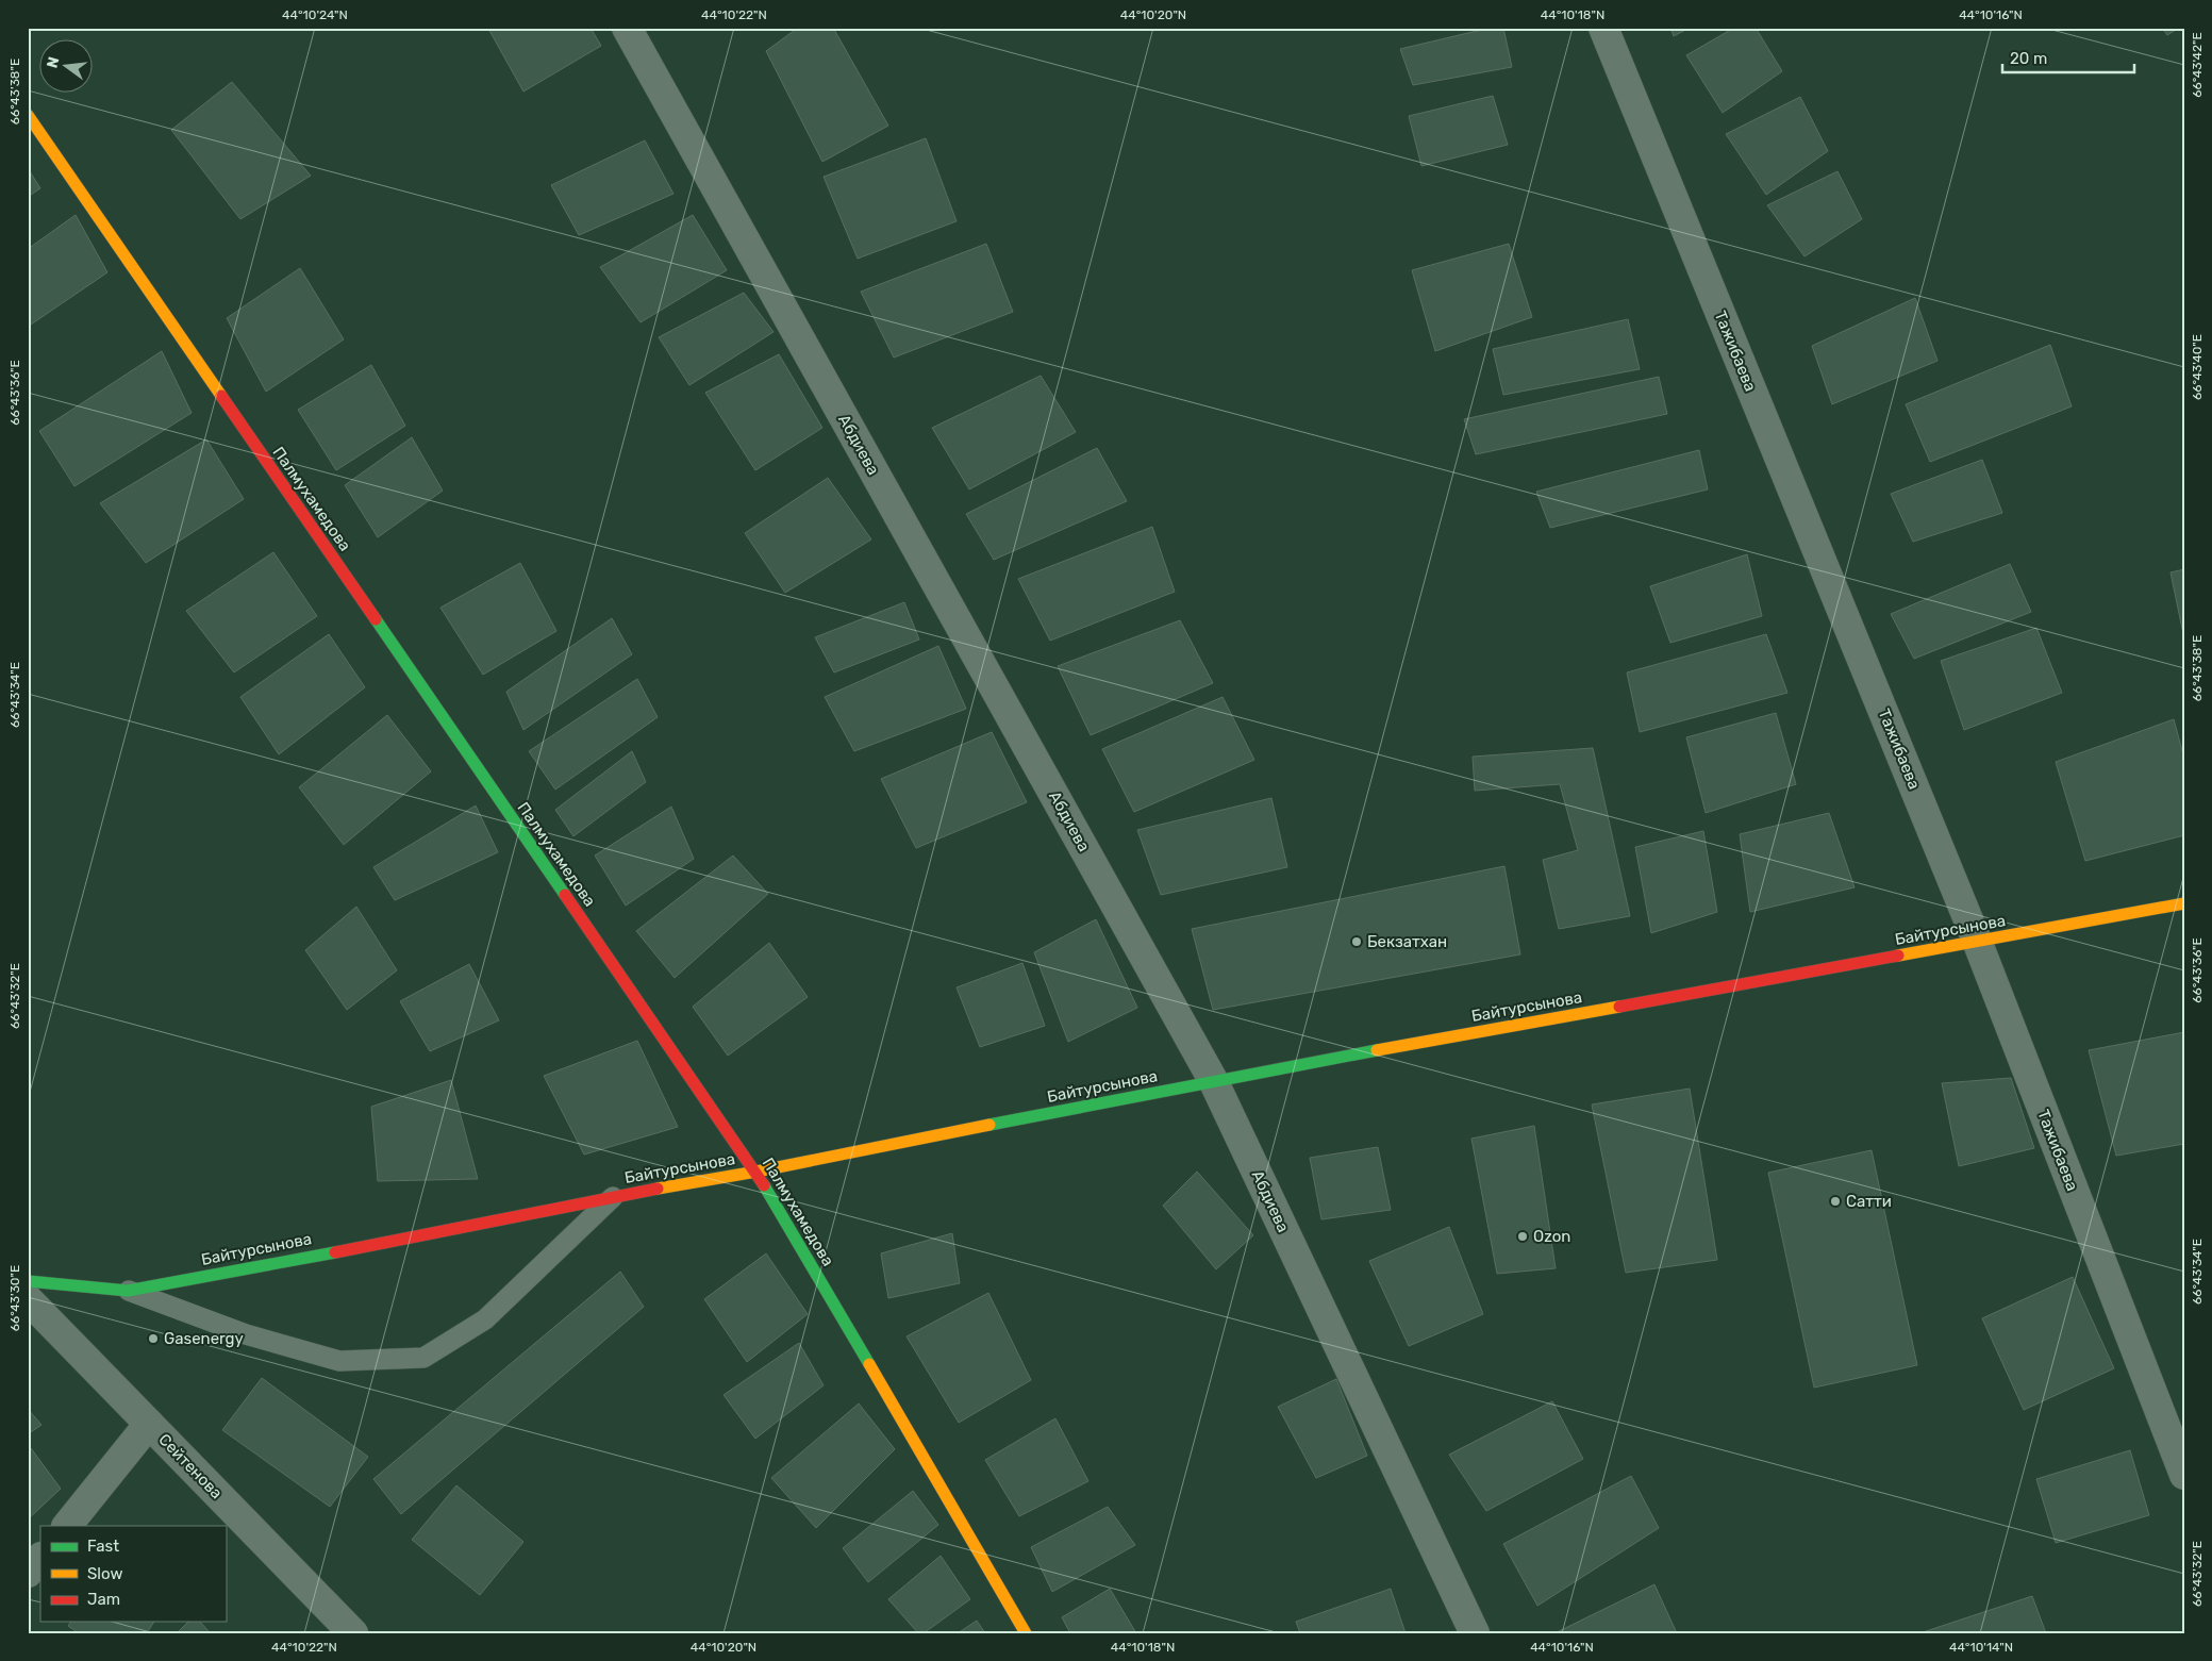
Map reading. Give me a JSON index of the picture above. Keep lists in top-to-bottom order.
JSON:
{
  "streets": {
    "main road": ["Палмухамедова", "Байтурсынова"],
    "street": ["Тажибаева", "Абдиева", "Сейтенова"]
  },
  "crossings": [
    ["Тажибаева", "Байтурсынова"],
    ["Абдиева", "Байтурсынова"],
    ["Палмухамедова", "Байтурсынова"]
  ],
  "places": [
    "Бекзатхан",
    "Сатти",
    "Ozon",
    "Gasenergy"
  ],
  "legend": ["Fast", "Slow", "Jam"],
  "scale_bar": "20 m",
  "north": "left",
  "coordinates": [
    "44°10'24\"N",
    "44°10'22\"N",
    "44°10'20\"N",
    "44°10'18\"N",
    "44°10'16\"N",
    "66°43'42\"E",
    "66°43'38\"E",
    "66°43'40\"E",
    "66°43'36\"E",
    "66°43'34\"E",
    "66°43'32\"E",
    "66°43'30\"E",
    "44°10'14\"N"
  ]
}
